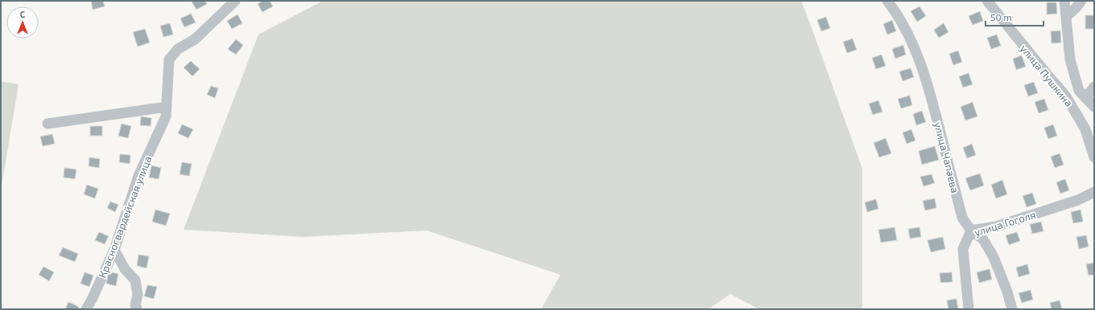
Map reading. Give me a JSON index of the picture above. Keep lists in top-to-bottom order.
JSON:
{
  "streets": {
    "street": [
      "улица Пушкина",
      "улица Чапаева",
      "Красногвардейская улица",
      "улица Гоголя"
    ]
  },
  "crossings": [
    ["улица Чапаева", "улица Гоголя"]
  ],
  "scale_bar": "50 m",
  "north": "top"
}
